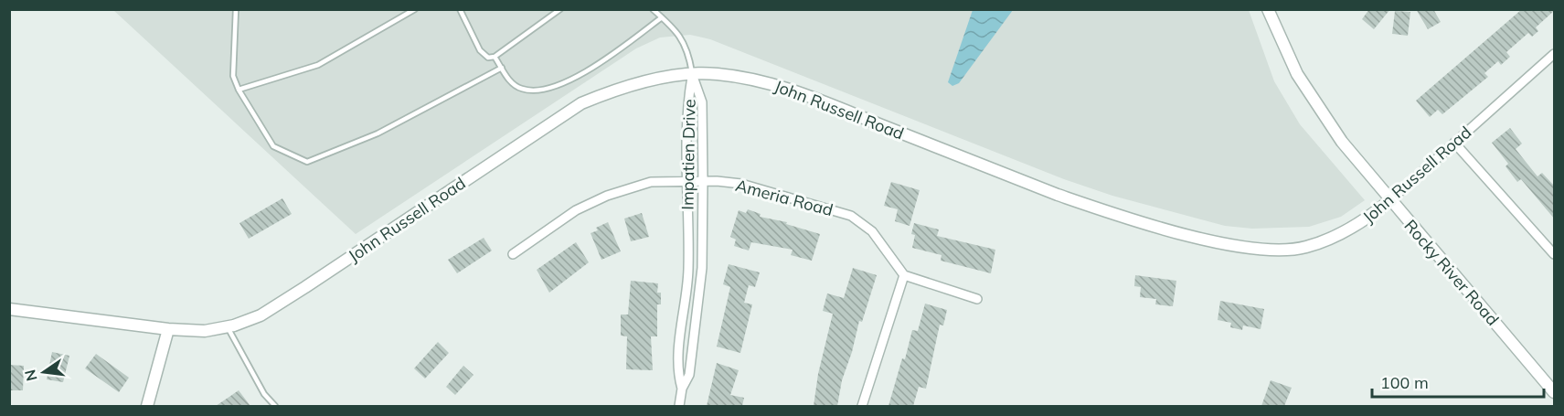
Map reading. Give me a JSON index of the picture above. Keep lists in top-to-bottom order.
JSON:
{
  "streets": {
    "street": [
      "John Russell Road",
      "Impatien Drive",
      "Ameria Road",
      "Rocky River Road"
    ]
  },
  "crossings": [
    ["John Russell Road", "Impatien Drive"],
    ["John Russell Road", "Rocky River Road"],
    ["Impatien Drive", "Ameria Road"]
  ],
  "scale_bar": "100 m",
  "north": "left"
}
